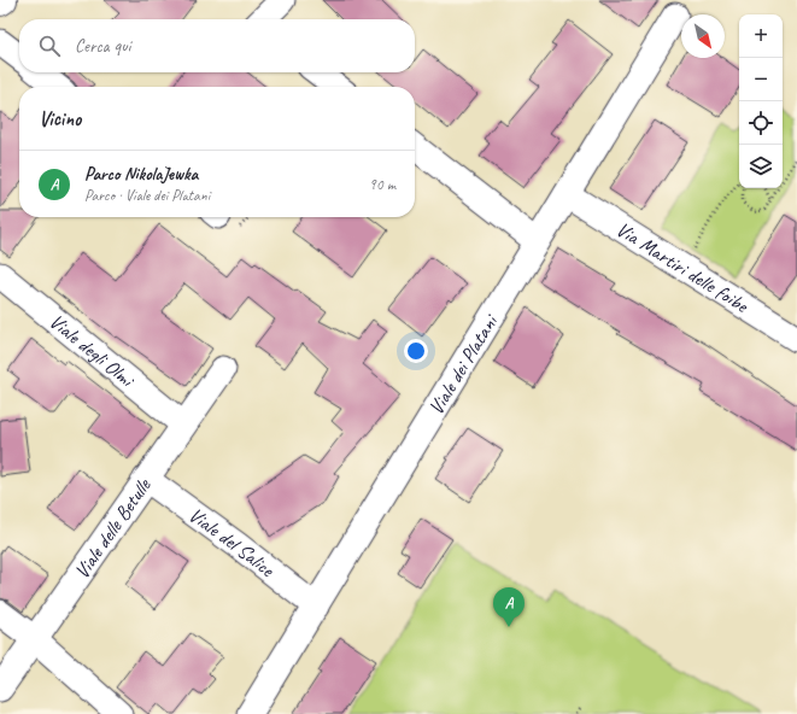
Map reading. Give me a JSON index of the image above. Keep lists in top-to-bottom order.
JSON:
{
  "streets": {
    "street": [
      "Via Martiri delle foibe",
      "Viale degli Olmi",
      "Viale dei Platani",
      "Viale delle Betulle",
      "Viale del Salice"
    ]
  },
  "crossings": [
    ["Via Martiri delle foibe", "Viale dei Platani"],
    ["Viale degli Olmi", "Viale delle Betulle"],
    ["Viale dei Platani", "Viale del Salice"],
    ["Viale delle Betulle", "Viale del Salice"]
  ],
  "north": "bottom right",
  "page": {
    "map_buttons": ["+", "−"],
    "search": "Cerca qui",
    "heading": "Vicino",
    "list": [
      {
        "mark": "A",
        "name": "Parco NikolaJewka",
        "note": "Parco · Viale dei Platani",
        "value": "90 m"
      }
    ],
    "pins": "A"
  }
}
